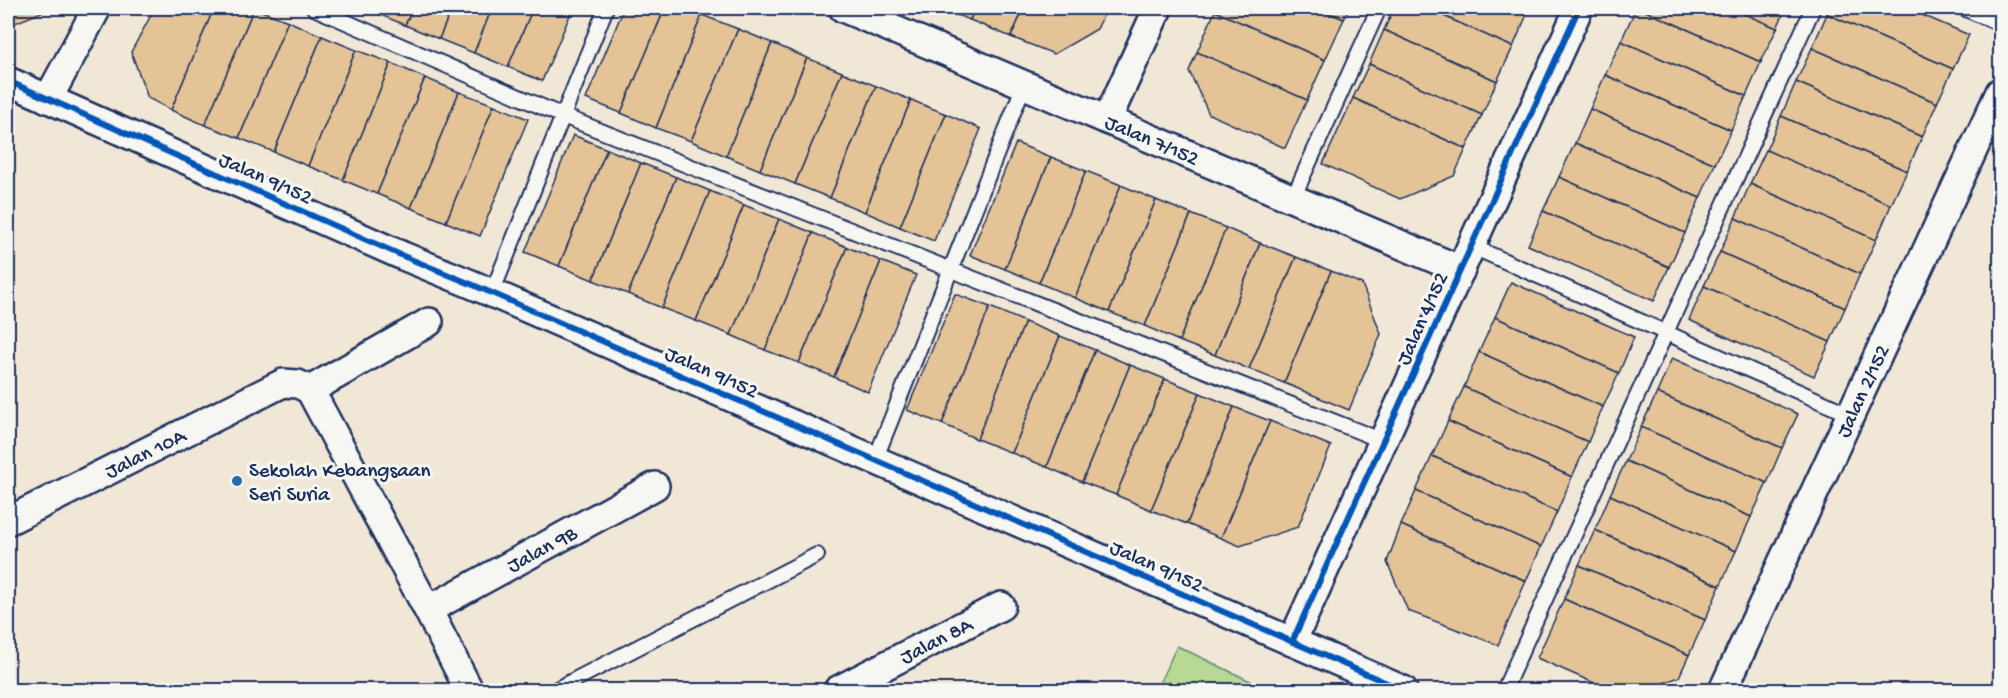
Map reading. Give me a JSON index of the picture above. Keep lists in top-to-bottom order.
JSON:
{
  "streets": {
    "street": [
      "Jalan 7/152",
      "Jalan 9/152",
      "Jalan 4/152",
      "Jalan 2/152",
      "Jalan 10A",
      "Jalan 9B",
      "Jalan 8A"
    ]
  },
  "crossings": [
    ["Jalan 7/152", "Jalan 4/152"],
    ["Jalan 9/152", "Jalan 4/152"]
  ],
  "places": ["Sekolah Kebangsaan Seri Suria"]
}
